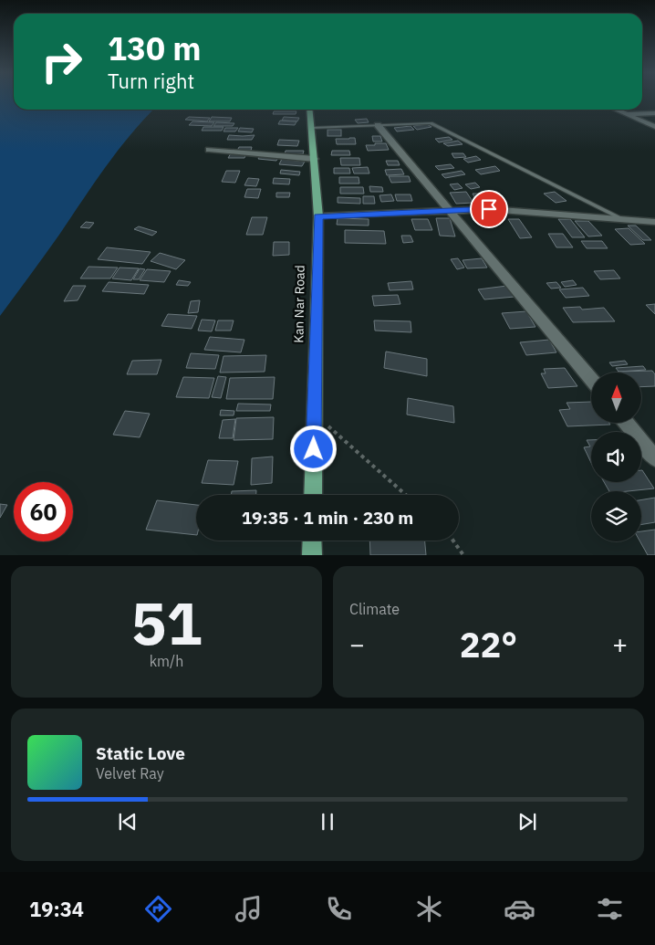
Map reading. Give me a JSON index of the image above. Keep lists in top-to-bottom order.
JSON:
{
  "streets": {
    "main road": ["Kan Nar Road"]
  },
  "north": "top",
  "page": {
    "turn": ["130 m", "Turn right"],
    "limit": "60",
    "trip": "19:35 · 1 min · 230 m",
    "tile": [
      ["51", "km/h"],
      "Climate"
    ],
    "heat": ["−", "22°", "+"],
    "song": ["Static Love", "Velvet Ray"],
    "tabs": "19:34"
  }
}
